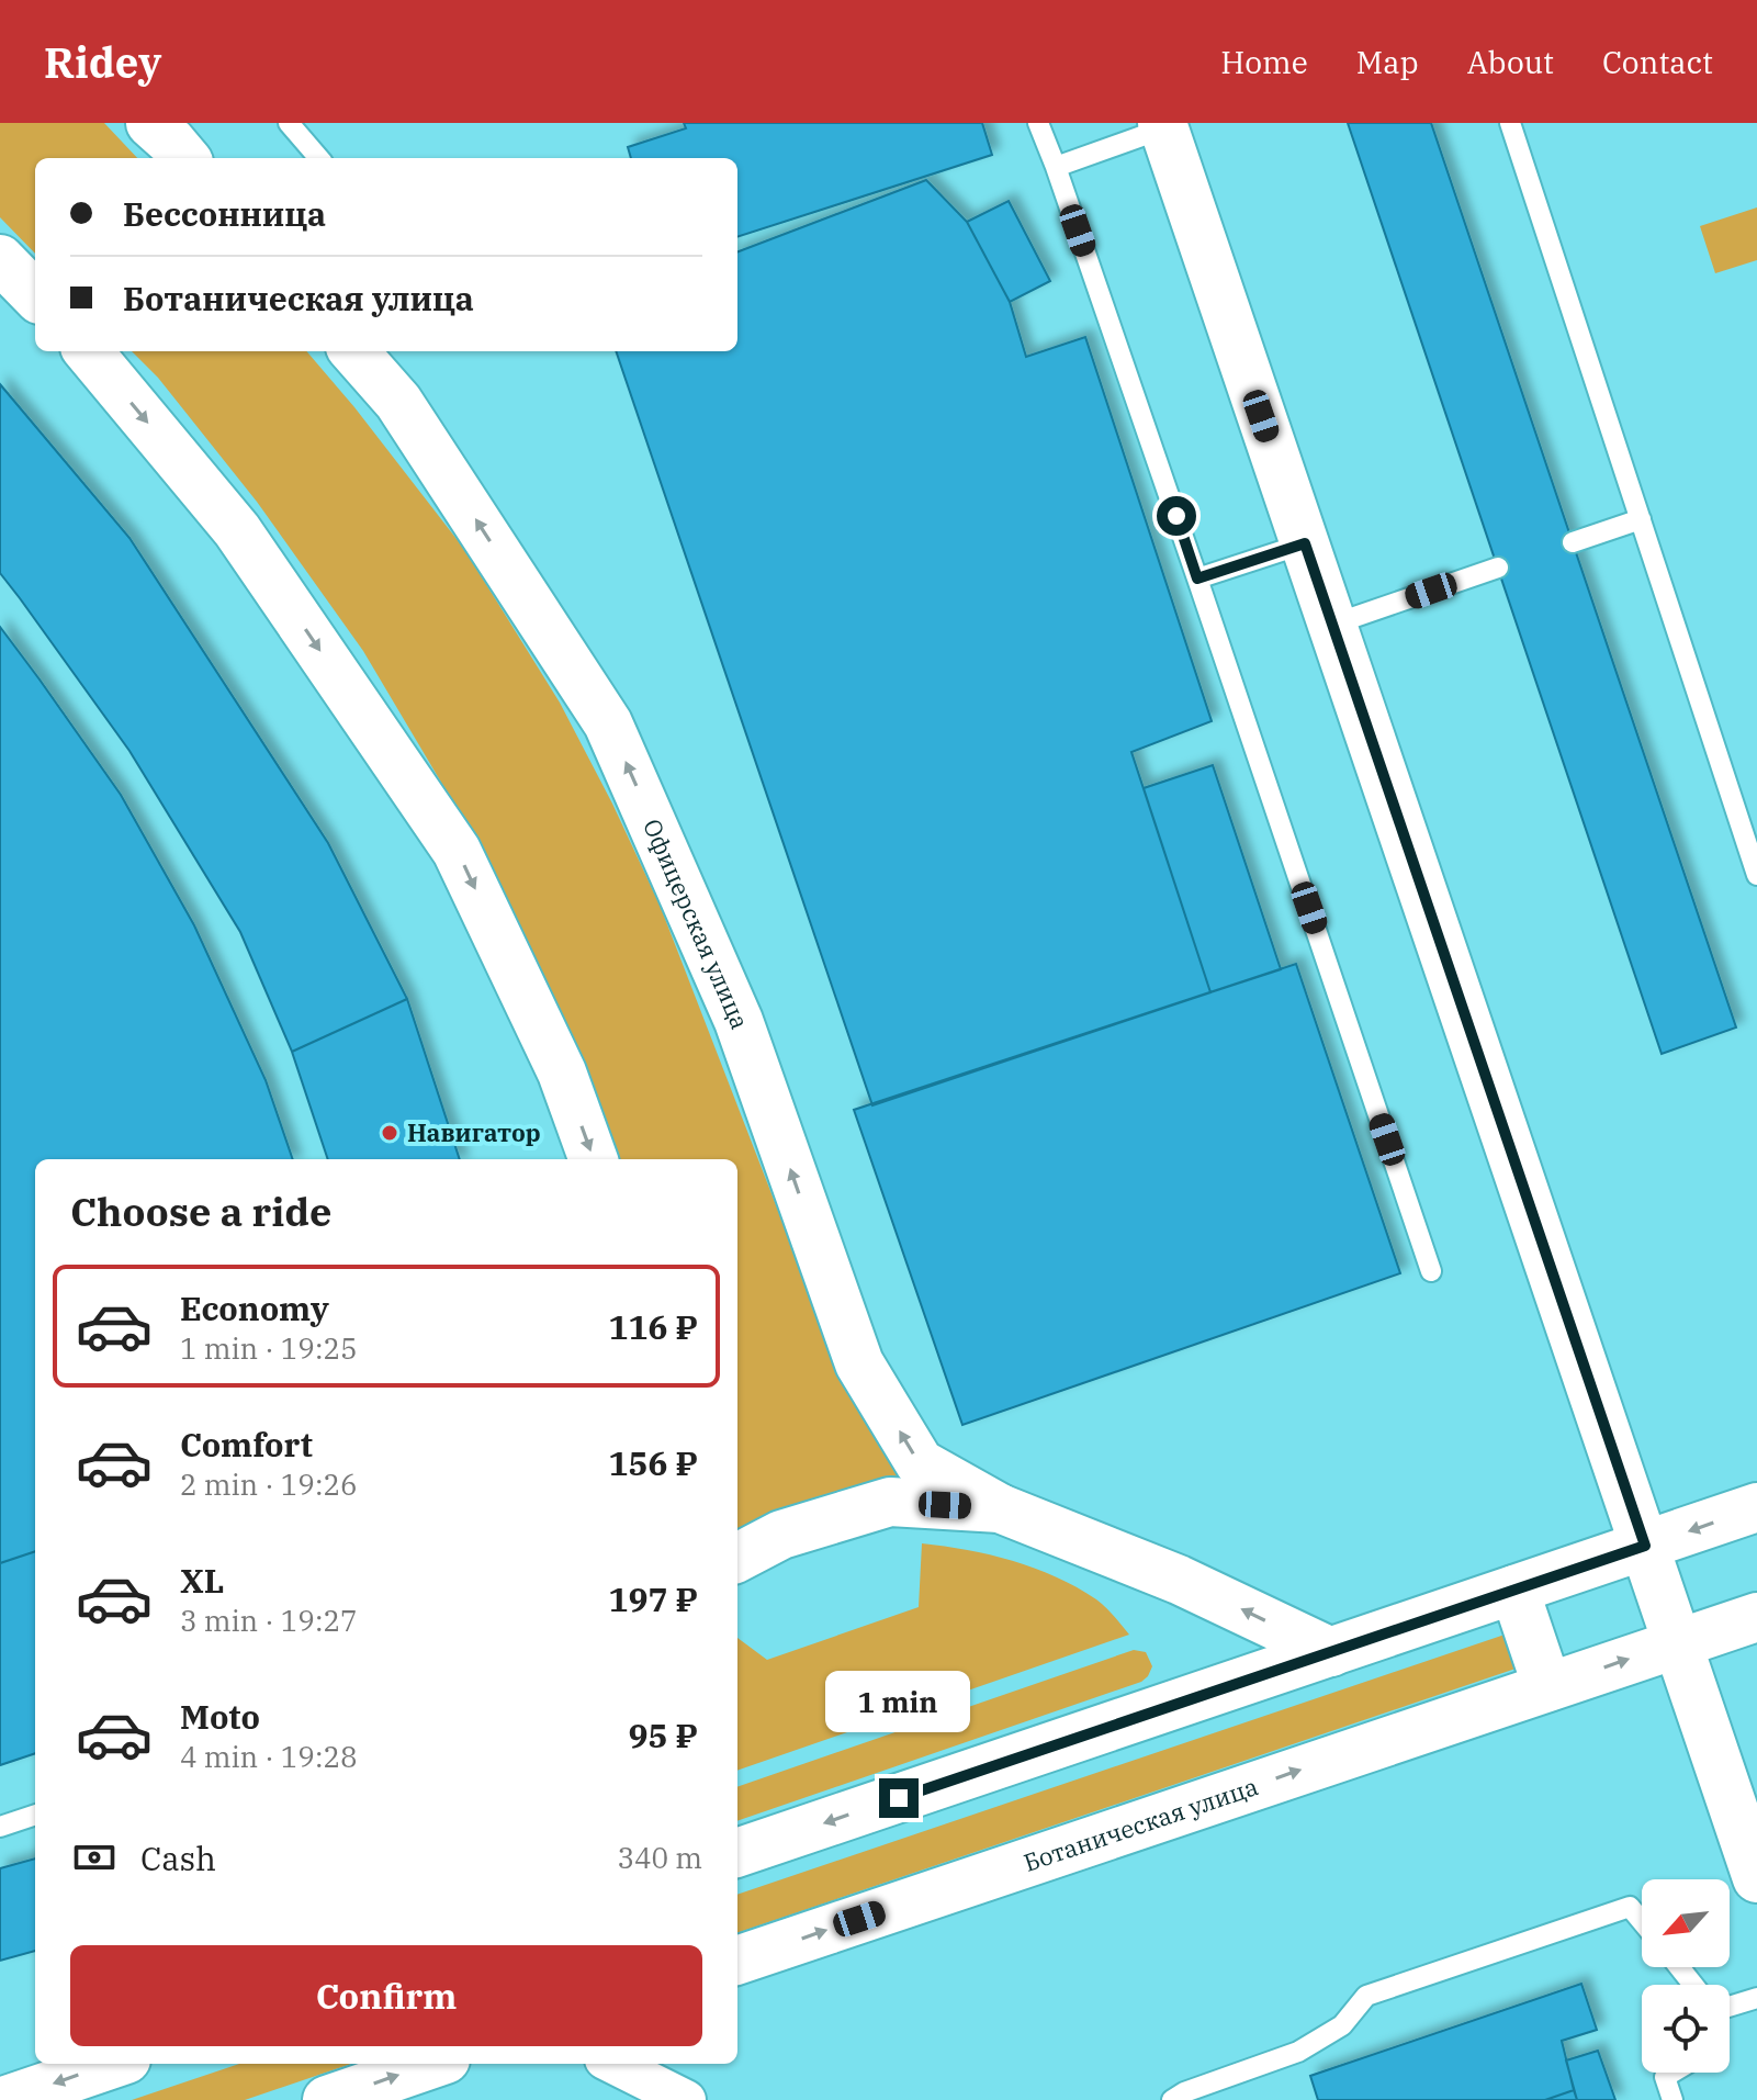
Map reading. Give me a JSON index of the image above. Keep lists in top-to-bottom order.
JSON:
{
  "streets": {
    "main road": ["Офицерская улица", "Ботаническая улица"]
  },
  "places": ["Навигатор"],
  "north": "bottom left",
  "page": {
    "header": "Ridey",
    "nav": [
      "Home",
      "Map",
      "About",
      "Contact"
    ],
    "banner": ["Бессонница", "Ботаническая улица"],
    "heading": "Choose a ride",
    "list": [
      {
        "name": "Economy",
        "note": "1 min · 19:25",
        "value": "116 ₽"
      },
      {
        "name": "Comfort",
        "note": "2 min · 19:26",
        "value": "156 ₽"
      },
      {
        "name": "XL",
        "note": "3 min · 19:27",
        "value": "197 ₽"
      },
      {
        "name": "Moto",
        "note": "4 min · 19:28",
        "value": "95 ₽"
      }
    ],
    "bubble": "1 min",
    "pay": ["Cash", "340 m"],
    "buttons": "Confirm"
  }
}
